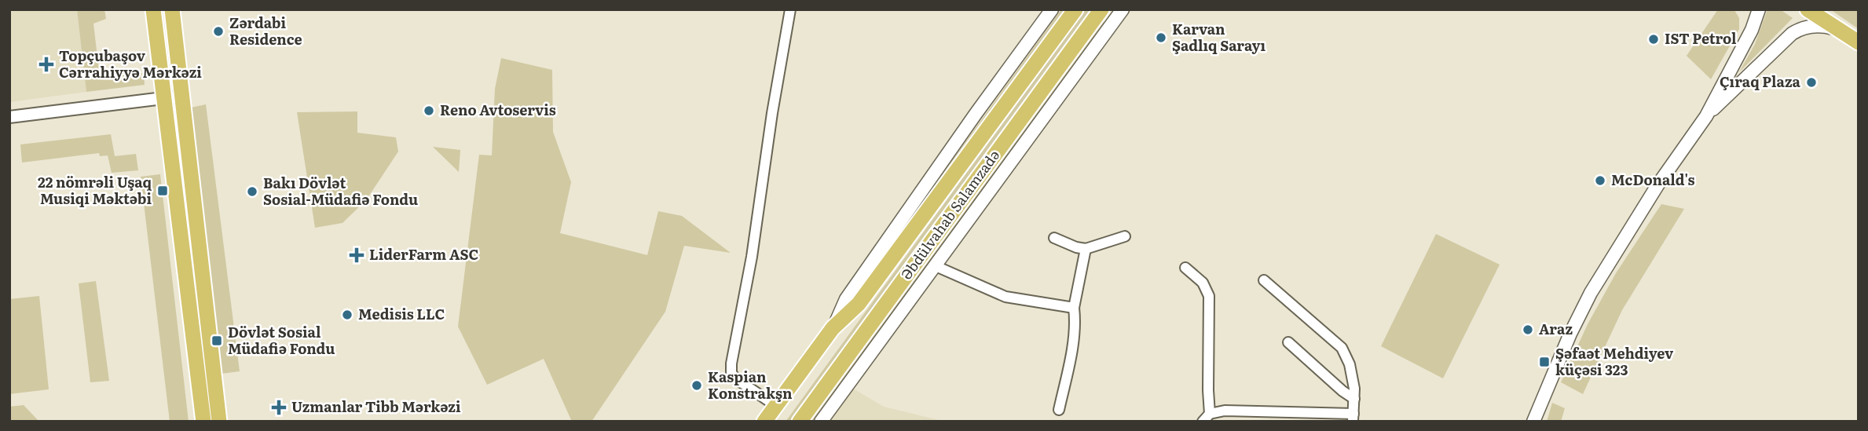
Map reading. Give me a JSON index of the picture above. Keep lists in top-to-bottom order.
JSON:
{
  "streets": {
    "main road": ["Əbdülvahab Salamzadə"]
  },
  "places": {
    "other": [
      "Zərdabi Residence",
      "Karvan Şadlıq Sarayı",
      "IST Petrol",
      "Çıraq Plaza",
      "Reno Avtoservis",
      "McDonald's",
      "Bakı Dövlət Sosial-Müdafiə Fondu",
      "Medisis LLC",
      "Araz",
      "Kaspian Konstrakşn"
    ],
    "health": ["Topçubaşov Cərrahiyyə Mərkəzi", "LiderFarm ASC", "Uzmanlar Tibb Mərkəzi"],
    "transit": ["22 nömrəli Uşaq Musiqi Məktəbi", "Dövlət Sosial Müdafiə Fondu", "Şəfaət Mehdiyev küçəsi 323"]
  }
}
